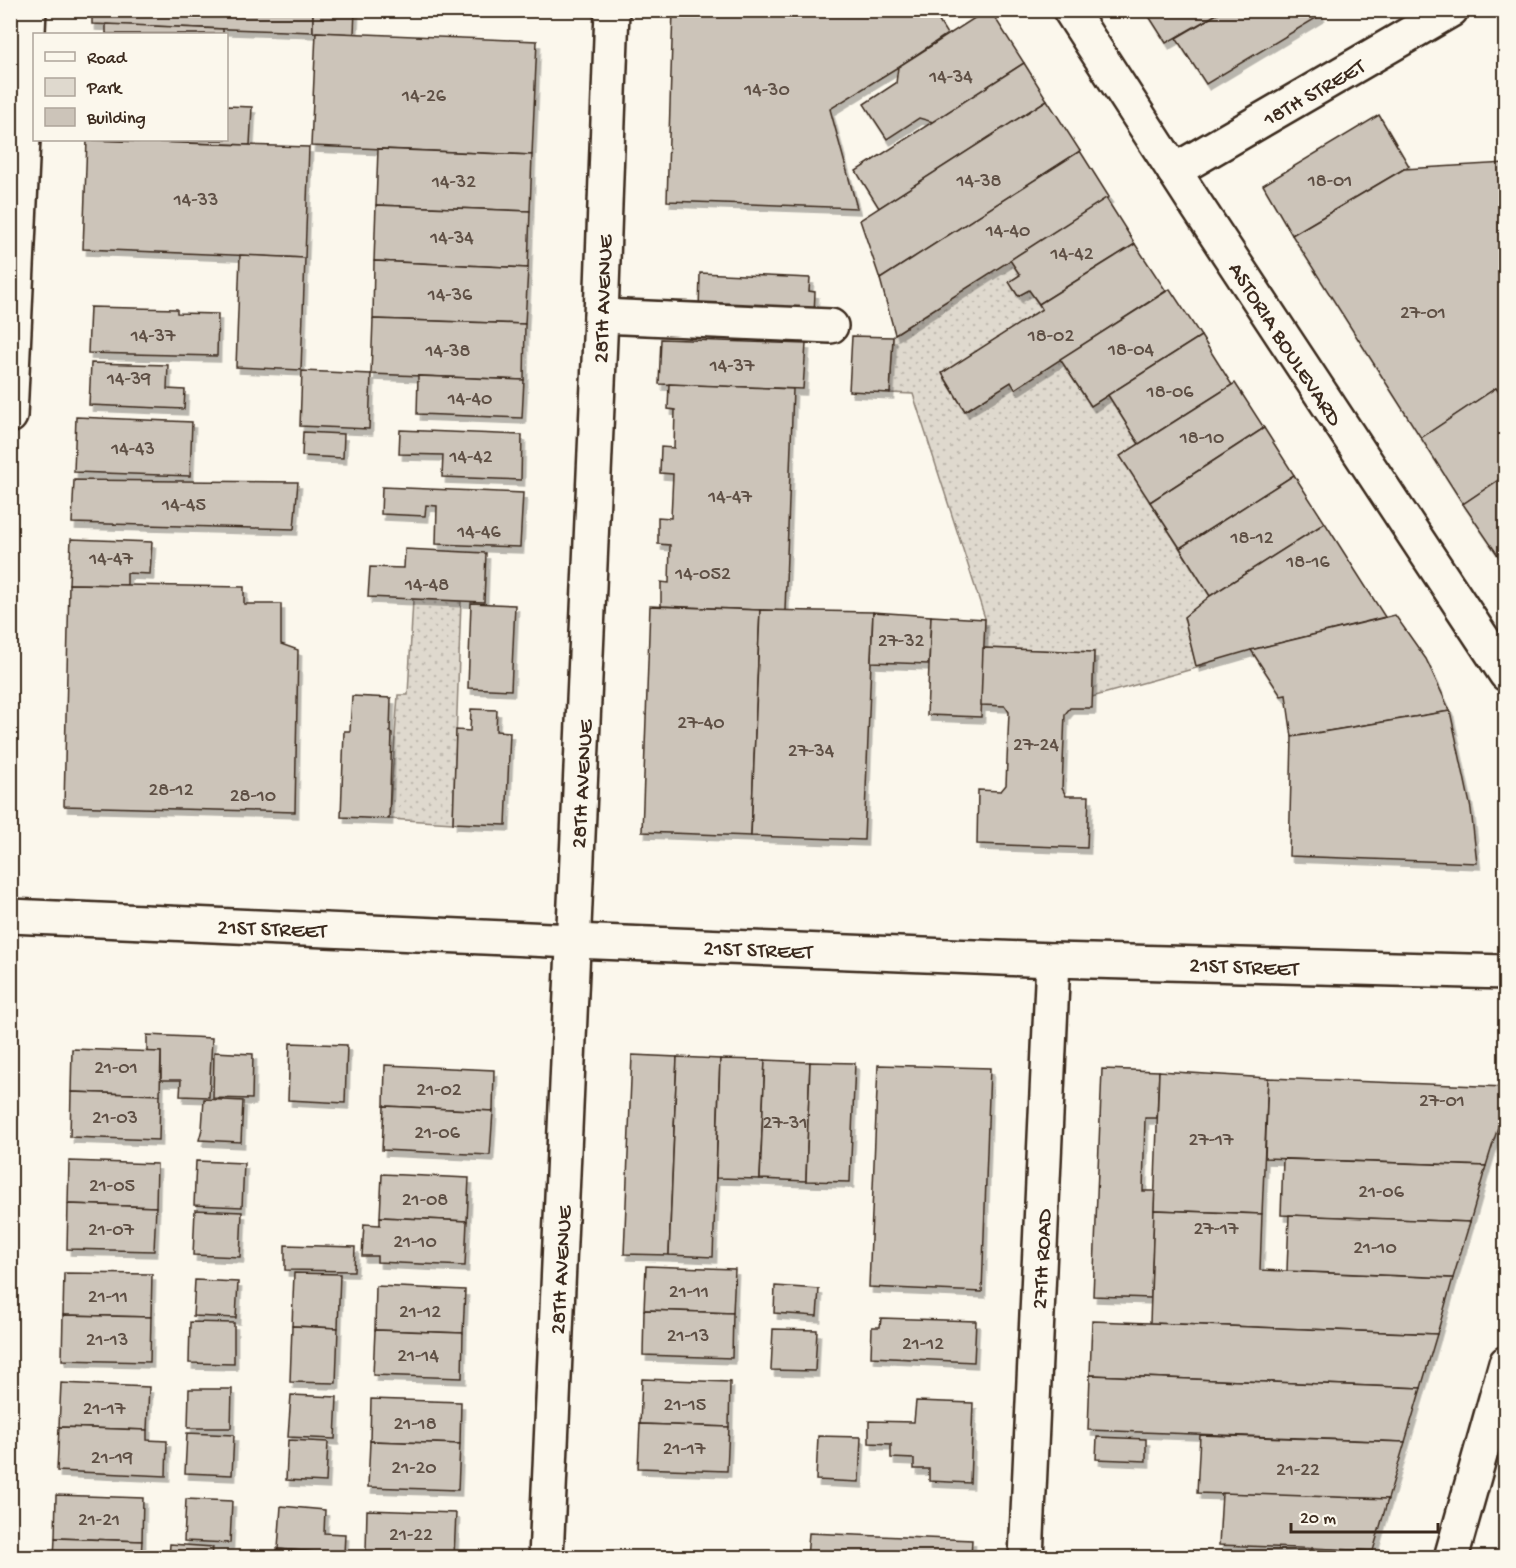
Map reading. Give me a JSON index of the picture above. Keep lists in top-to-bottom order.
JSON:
{
  "streets": {
    "street": [
      "18TH STREET",
      "28TH AVENUE",
      "ASTORIA BOULEVARD",
      "21ST STREET",
      "27TH ROAD"
    ]
  },
  "crossings": [
    ["18TH STREET", "ASTORIA BOULEVARD"],
    ["28TH AVENUE", "21ST STREET"],
    ["21ST STREET", "27TH ROAD"]
  ],
  "house_numbers": [
    "14-34",
    "14-30",
    "14-26",
    "14-38",
    "18-01",
    "14-32",
    "14-33",
    "14-40",
    "14-34",
    "14-42",
    "14-36",
    "27-01",
    "14-37",
    "18-02",
    "18-04",
    "14-38",
    "14-37",
    "14-39",
    "18-06",
    "14-40",
    "18-10",
    "14-43",
    "14-42",
    "14-47",
    "14-45",
    "14-46",
    "18-12",
    "14-47",
    "18-16",
    "14-052",
    "14-48",
    "27-32",
    "27-40",
    "27-24",
    "27-34",
    "28-12",
    "28-10",
    "21-01",
    "21-02",
    "27-01",
    "21-03",
    "27-31",
    "21-06",
    "27-17",
    "21-05",
    "21-06",
    "21-08",
    "27-17",
    "21-07",
    "21-10",
    "21-10",
    "21-11",
    "21-11",
    "21-12",
    "21-13",
    "21-13",
    "21-12",
    "21-14",
    "21-15",
    "21-17",
    "21-18",
    "21-17",
    "21-19",
    "21-20",
    "21-22",
    "21-21",
    "21-22"
  ],
  "legend": ["Road", "Park", "Building"],
  "scale_bar": "20 m"
}
